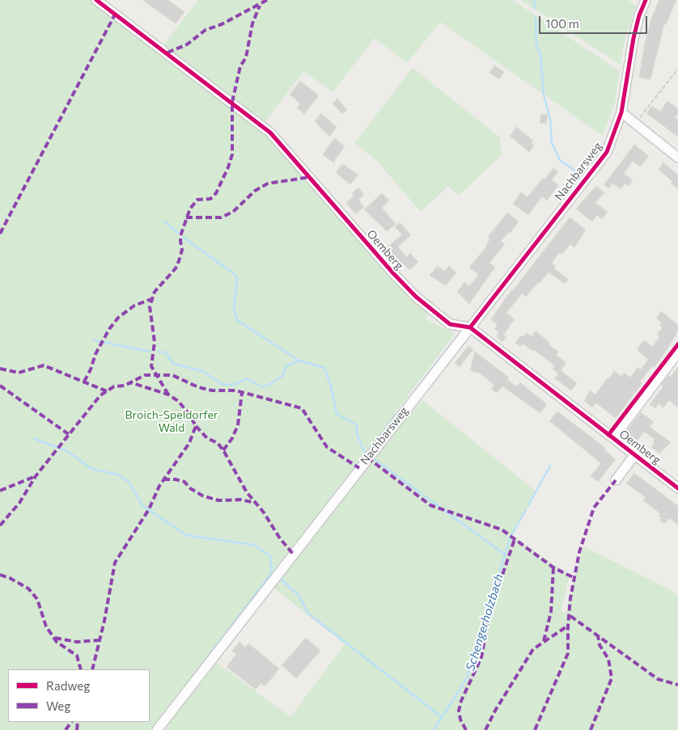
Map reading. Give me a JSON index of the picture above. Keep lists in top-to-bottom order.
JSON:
{
  "streets": {
    "street": ["Nachbarsweg", "Oemberg"]
  },
  "crossings": [
    ["Nachbarsweg", "Oemberg"]
  ],
  "water": ["Schengerholzbach"],
  "parks": ["Broich-Speldorfer Wald"],
  "legend": ["Radweg", "Weg"],
  "scale_bar": "100 m"
}
